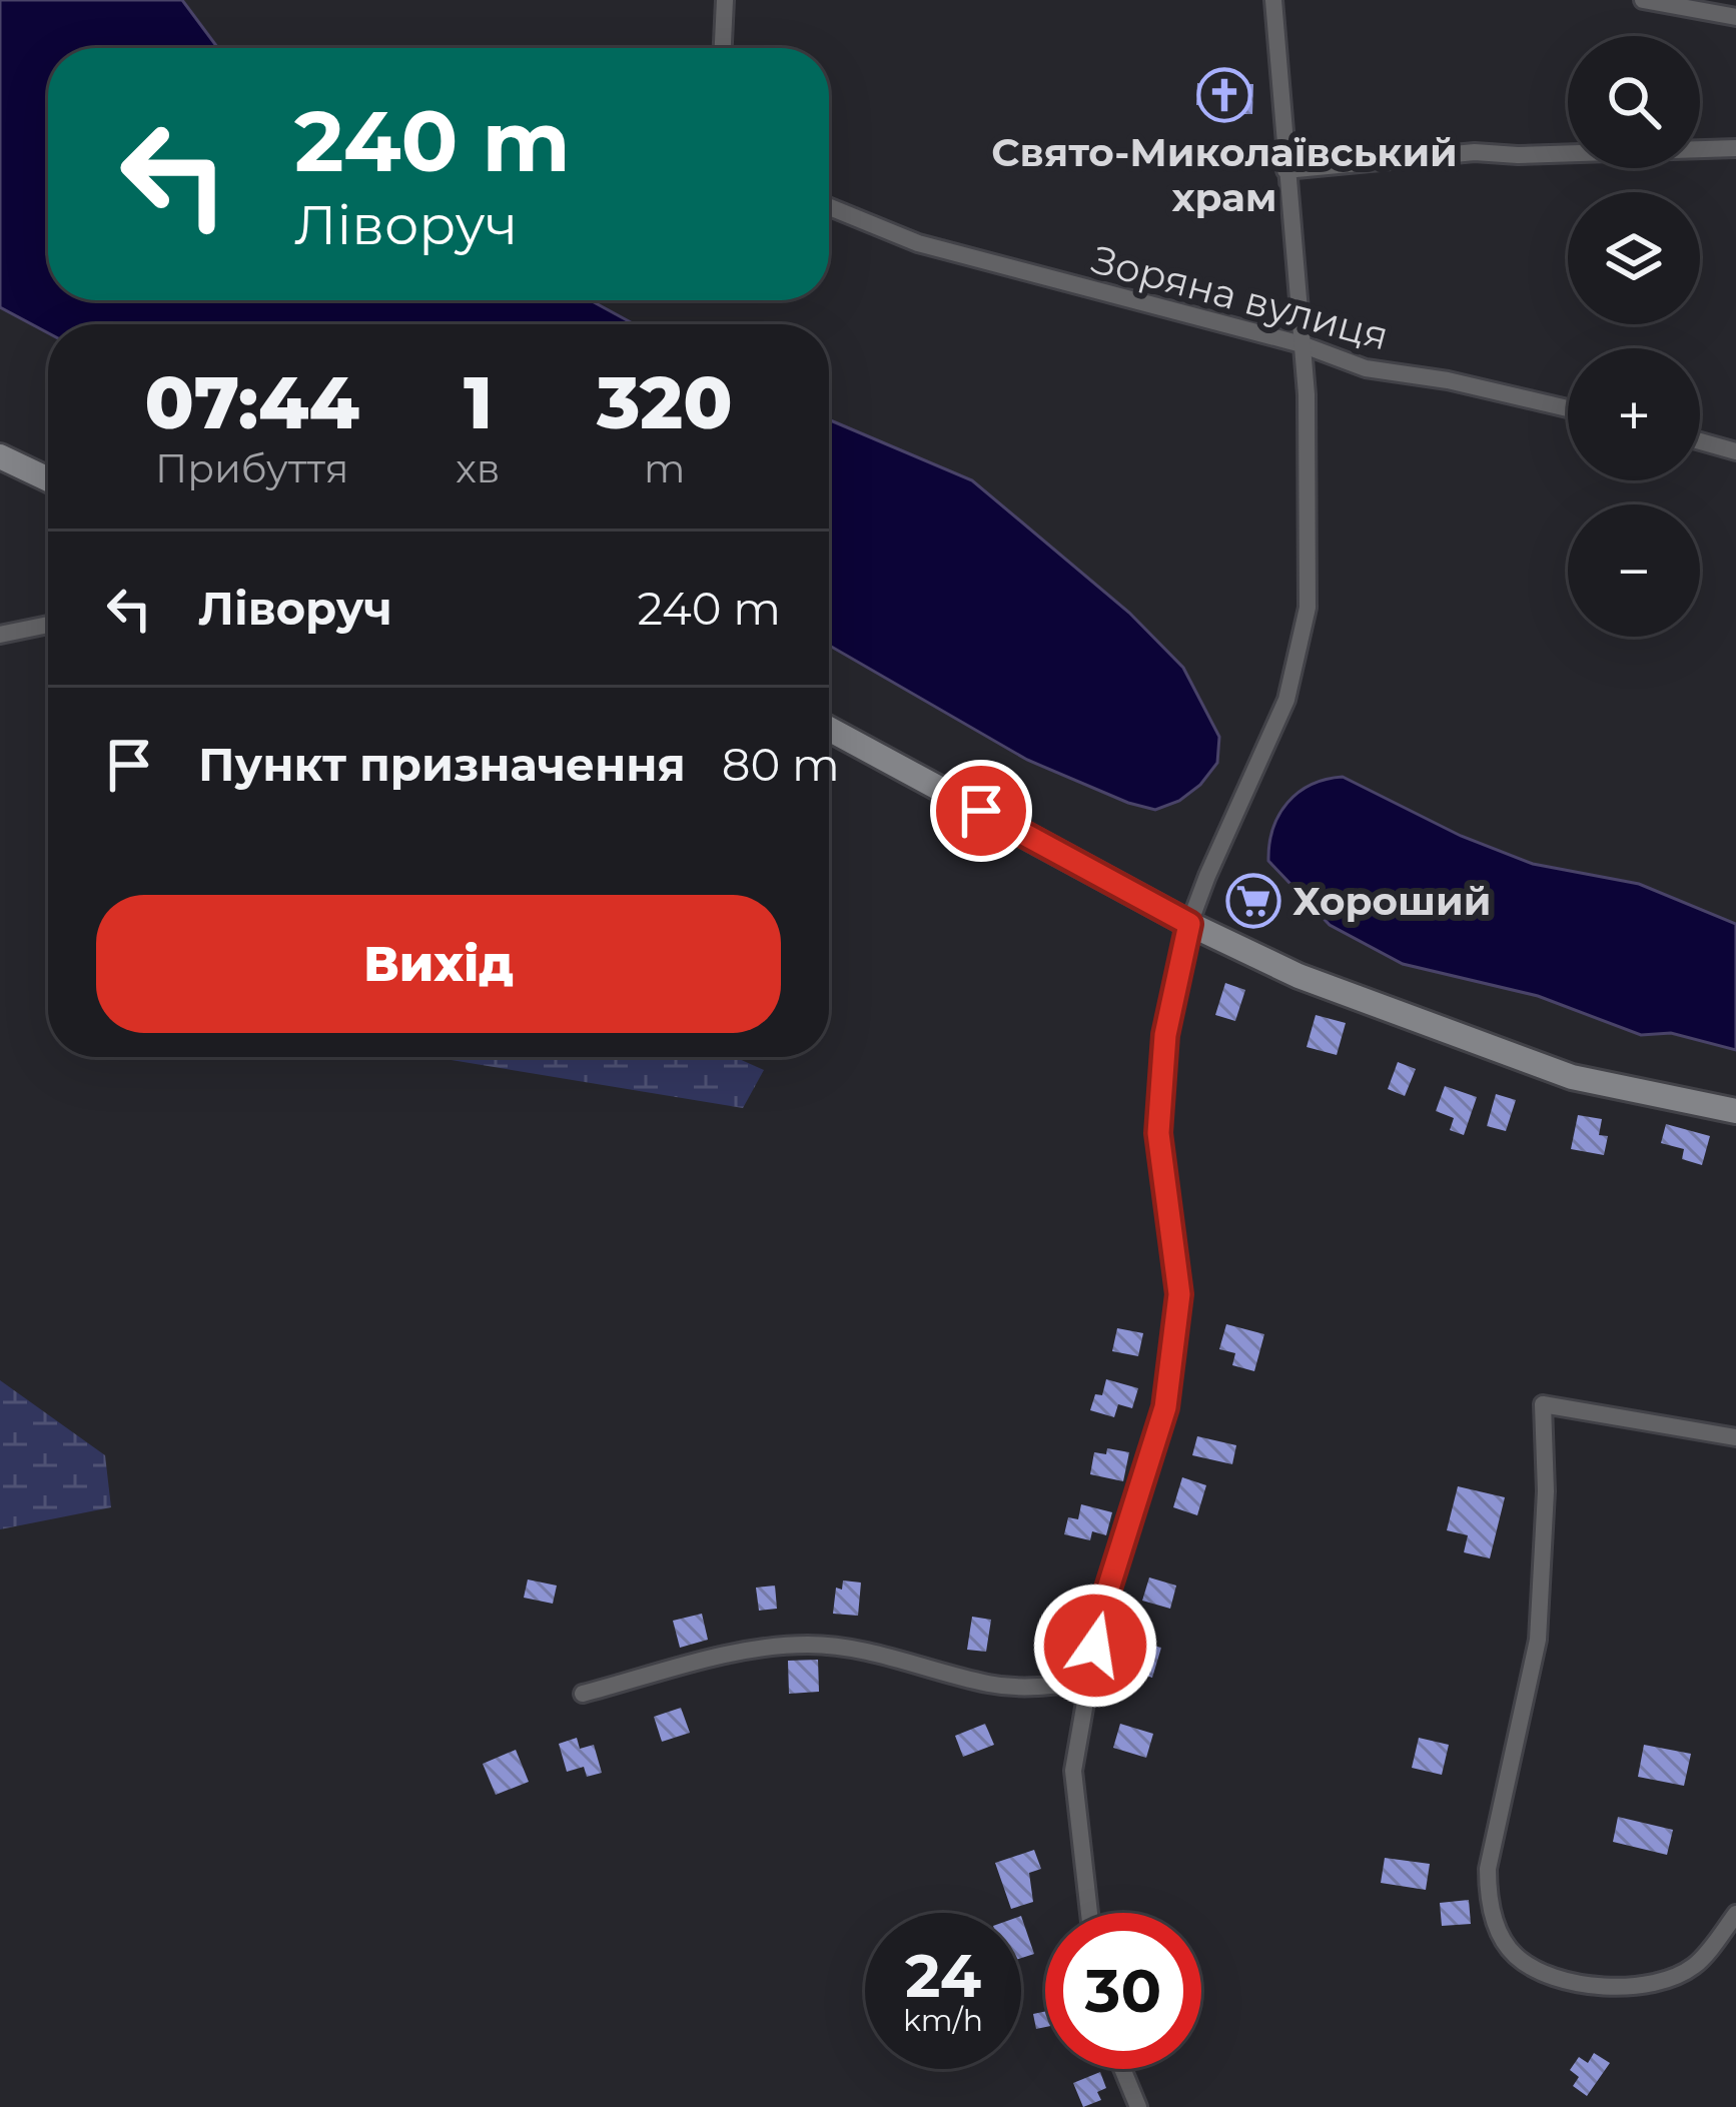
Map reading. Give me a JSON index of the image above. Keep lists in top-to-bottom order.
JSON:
{
  "streets": {
    "street": ["Зоряна вулиця"]
  },
  "places": {
    "church": ["Свято-Миколаївський храм"],
    "supermarket": ["Хороший"]
  },
  "page": {
    "map_buttons": ["+", "−"],
    "turn": ["240 m", "Ліворуч"],
    "eta": [
      "07:44",
      "Прибуття",
      "1",
      "хв",
      "320",
      "m"
    ],
    "list": [
      {
        "name": "Ліворуч",
        "value": "240 m"
      },
      {
        "name": "Пункт призначення",
        "value": "80 m"
      }
    ],
    "buttons": "Вихід",
    "speed": "24 km/h",
    "limit": "30"
  }
}
